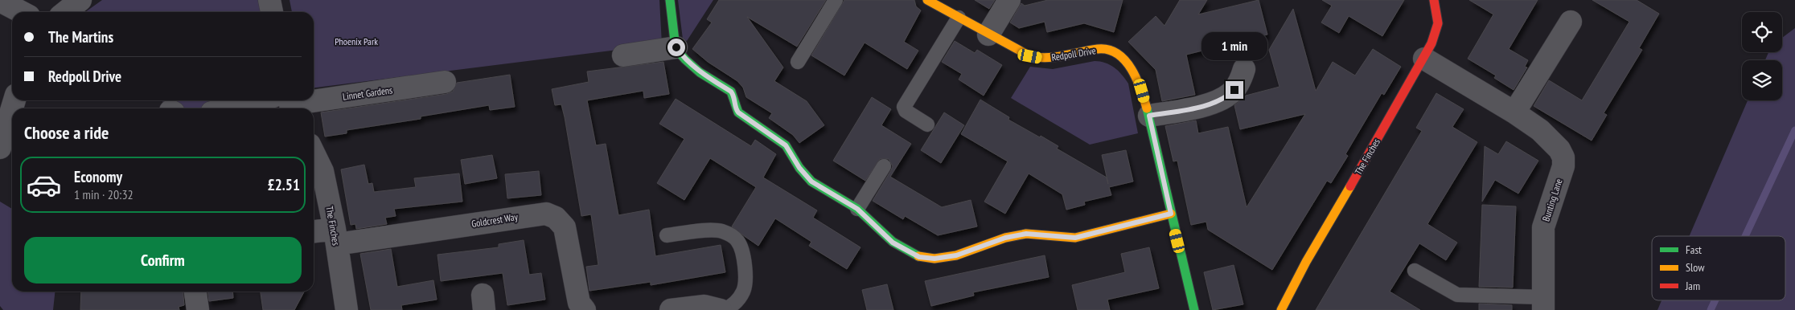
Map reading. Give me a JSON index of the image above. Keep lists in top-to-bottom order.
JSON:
{
  "streets": {
    "street": [
      "Redpoll Drive",
      "Linnet Gardens",
      "The Finches",
      "Bunting Lane",
      "Goldcrest Way"
    ]
  },
  "crossings": [
    ["The Finches", "Bunting Lane"],
    ["The Finches", "Goldcrest Way"]
  ],
  "parks": ["Phoenix Park"],
  "legend": ["Fast", "Slow", "Jam"],
  "page": {
    "banner": ["The Martins", "Redpoll Drive"],
    "bubble": "1 min",
    "heading": "Choose a ride",
    "list": [
      {
        "name": "Economy",
        "note": "1 min · 20:32",
        "value": "£2.51"
      }
    ],
    "buttons": "Confirm"
  }
}
